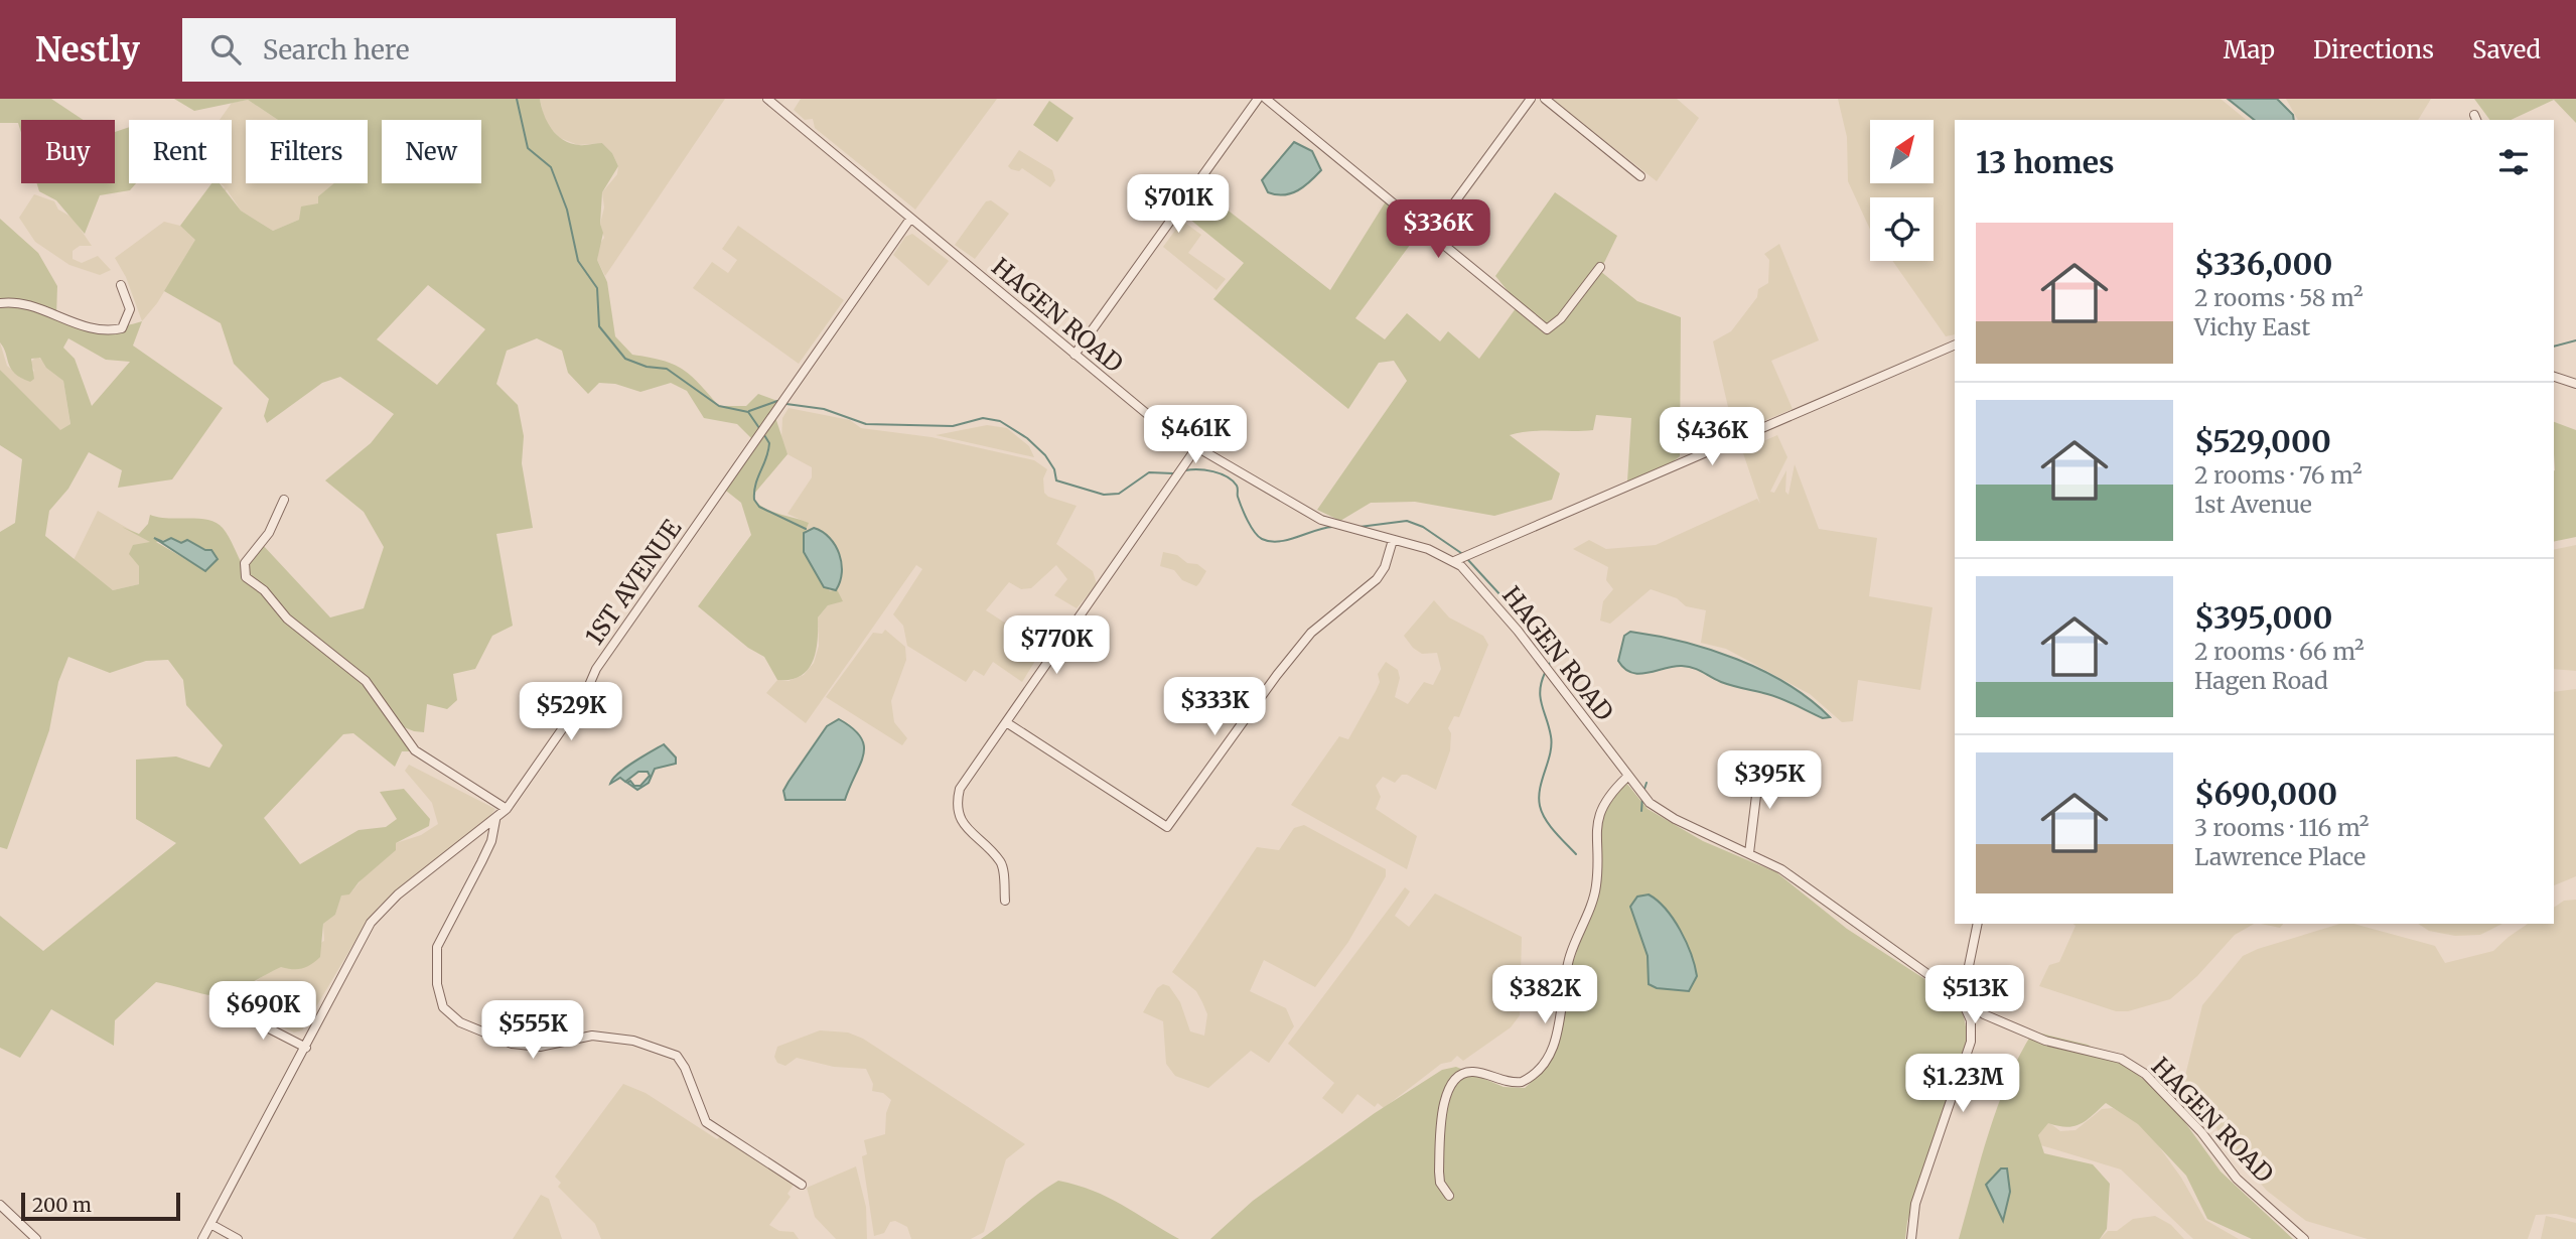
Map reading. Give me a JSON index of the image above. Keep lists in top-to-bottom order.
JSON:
{
  "streets": {
    "street": ["HAGEN ROAD", "1ST AVENUE"]
  },
  "crossings": [
    ["HAGEN ROAD", "1ST AVENUE"]
  ],
  "scale_bar": "200 m",
  "north": "top right",
  "page": {
    "header": "Nestly",
    "search": "Search here",
    "nav": ["Map", "Directions", "Saved"],
    "chip": [
      "Buy",
      "Rent",
      "Filters",
      "New"
    ],
    "heading": "13 homes",
    "price": [
      "$701K",
      "$336K",
      "$461K",
      "$436K",
      "$770K",
      "$333K",
      "$529K",
      "$395K",
      "$382K",
      "$513K",
      "$690K",
      "$555K",
      "$1.23M"
    ],
    "list": [
      {
        "name": "$336,000",
        "note": "2 rooms · 58 m² · Vichy East"
      },
      {
        "name": "$529,000",
        "note": "2 rooms · 76 m² · 1st Avenue"
      },
      {
        "name": "$395,000",
        "note": "2 rooms · 66 m² · Hagen Road"
      },
      {
        "name": "$690,000",
        "note": "3 rooms · 116 m² · Lawrence Place"
      }
    ],
    "scale": "200 m"
  }
}
